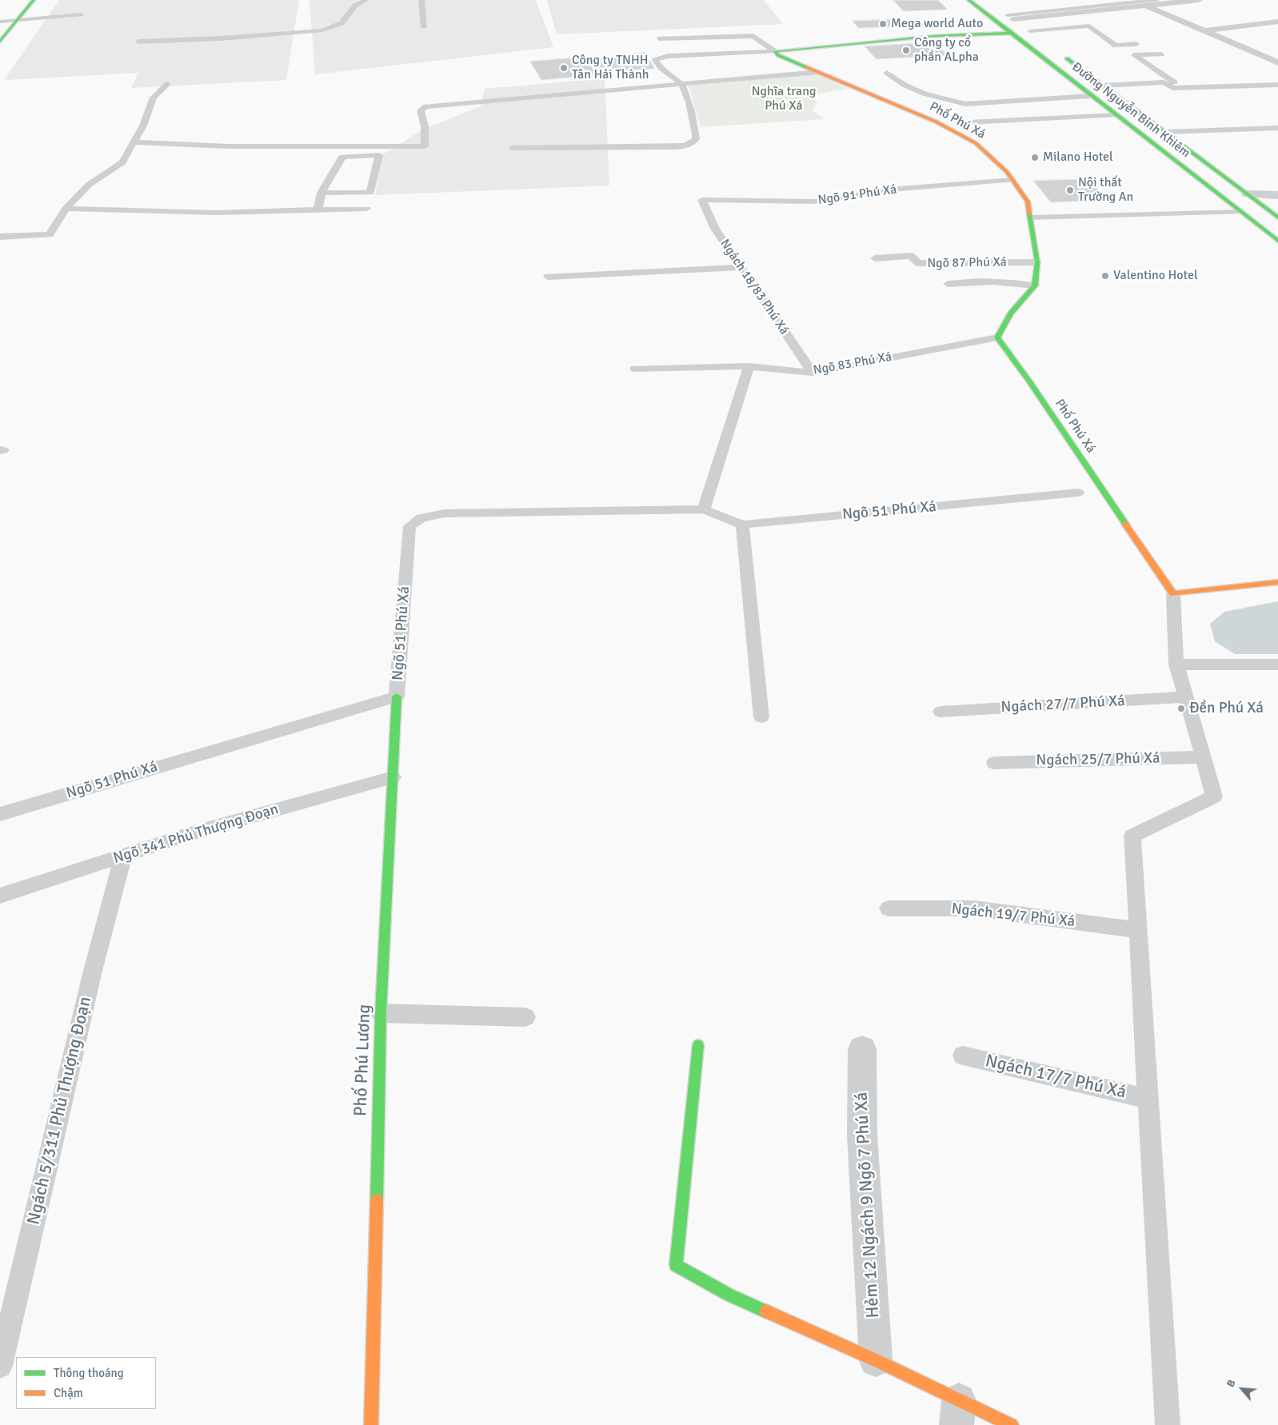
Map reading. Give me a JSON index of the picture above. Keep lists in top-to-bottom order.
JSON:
{
  "streets": {
    "main road": ["Đường Nguyễn Bỉnh Khiêm", "Phố Phú Xá", "Phố Phú Lương"],
    "street": ["Hẻm 12 Ngách 9 Ngõ 7 Phú Xá"],
    "lane": [
      "Ngõ 91 Phú Xá",
      "Ngõ 87 Phú Xá",
      "Ngách 18/83 Phú Xá",
      "Ngõ 83 Phú Xá",
      "Ngõ 51 Phú Xá",
      "Ngách 27/7 Phú Xá",
      "Ngách 25/7 Phú Xá",
      "Ngõ 341 Phủ Thượng Đoạn",
      "Ngách 19/7 Phú Xá",
      "Ngách 17/7 Phú Xá",
      "Ngách 5/311 Phủ Thượng Đoạn"
    ]
  },
  "crossings": [
    ["Phố Phú Xá", "Ngõ 91 Phú Xá"],
    ["Phố Phú Xá", "Ngõ 87 Phú Xá"],
    ["Phố Phú Xá", "Ngõ 83 Phú Xá"],
    ["Ngõ 91 Phú Xá", "Ngách 18/83 Phú Xá"],
    ["Ngách 18/83 Phú Xá", "Ngõ 83 Phú Xá"],
    ["Ngõ 51 Phú Xá", "Phố Phú Lương"],
    ["Ngõ 341 Phủ Thượng Đoạn", "Phố Phú Lương"],
    ["Ngõ 341 Phủ Thượng Đoạn", "Ngách 5/311 Phủ Thượng Đoạn"]
  ],
  "parks": ["Nghĩa trang Phú Xá"],
  "places": [
    "Mega world Auto",
    "Công ty cổ phần ALpha",
    "Công ty TNHH Tân Hải Thành",
    "Milano Hotel",
    "Nội thất Trường An",
    "Valentino Hotel",
    "Đền Phú Xá"
  ],
  "legend": ["Thông thoáng", "Chậm"],
  "north": "top left"
}
